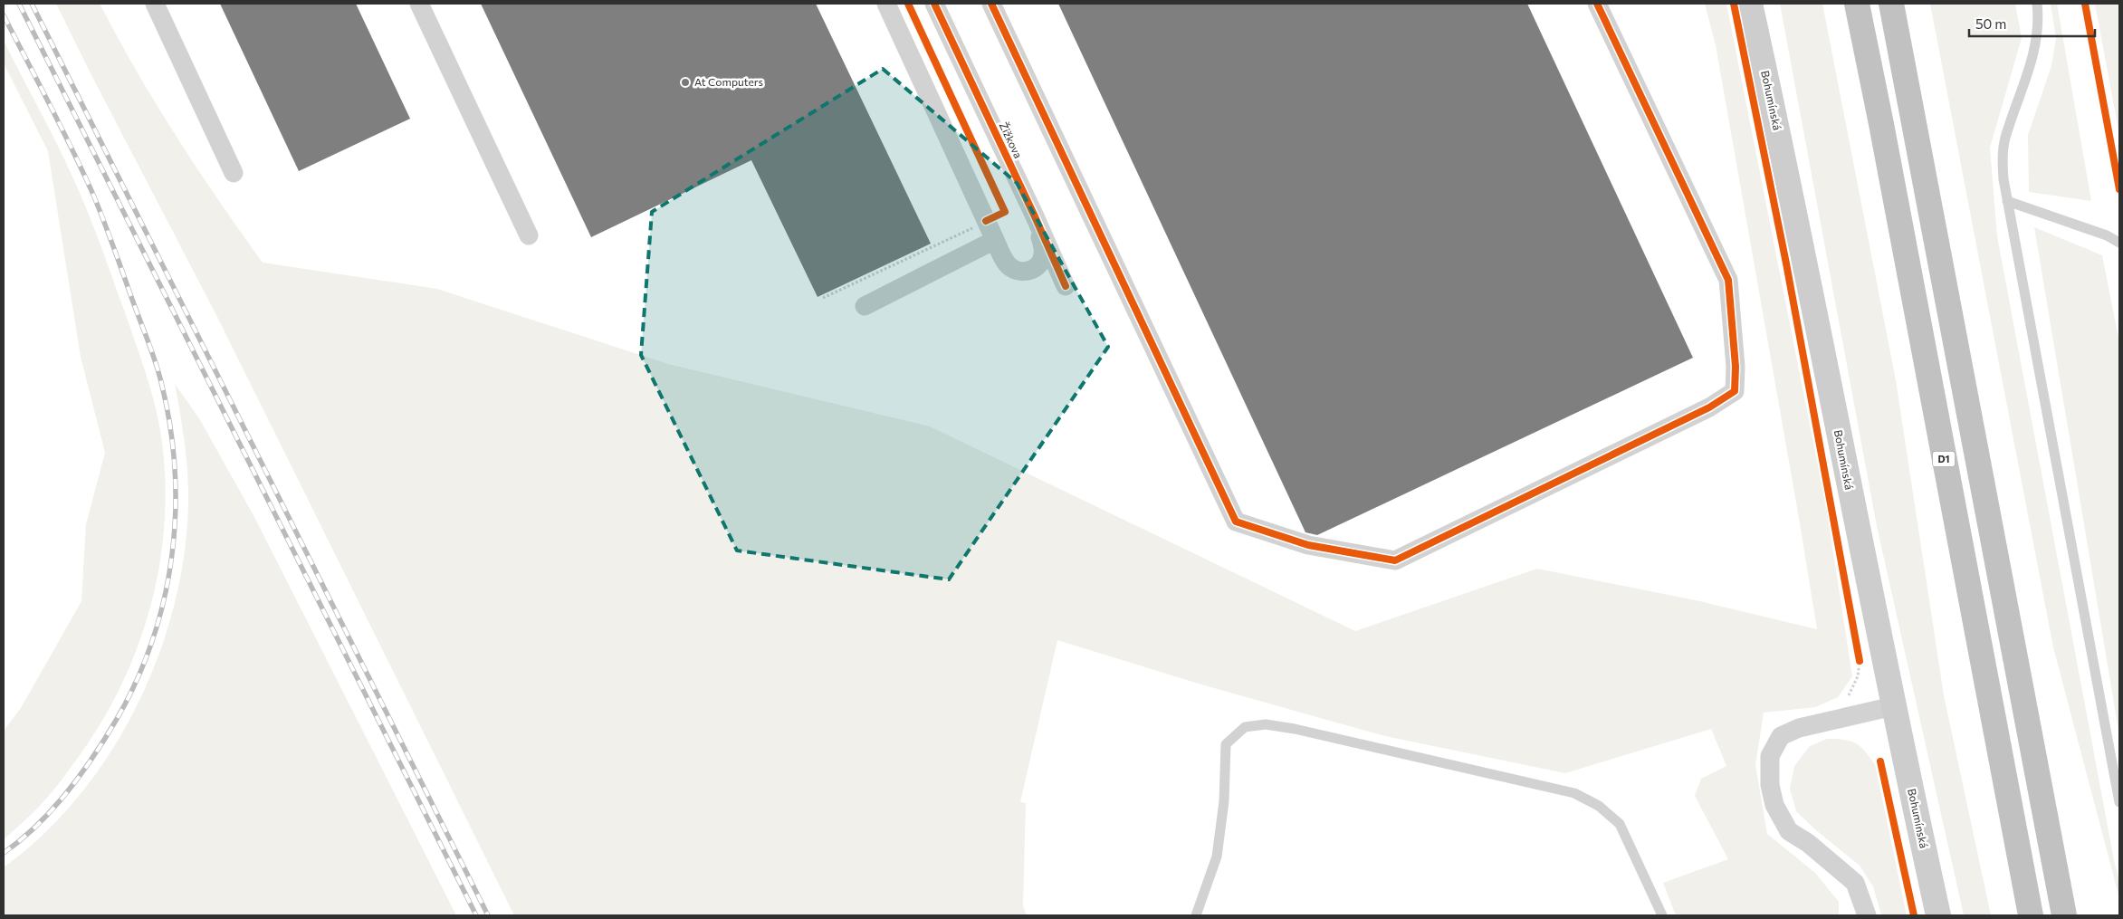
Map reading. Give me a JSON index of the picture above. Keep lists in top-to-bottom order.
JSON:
{
  "streets": {
    "highway": ["D1"],
    "main road": ["Bohumínská"],
    "street": ["Žižkova"]
  },
  "places": ["At Computers"],
  "scale_bar": "50 m"
}
